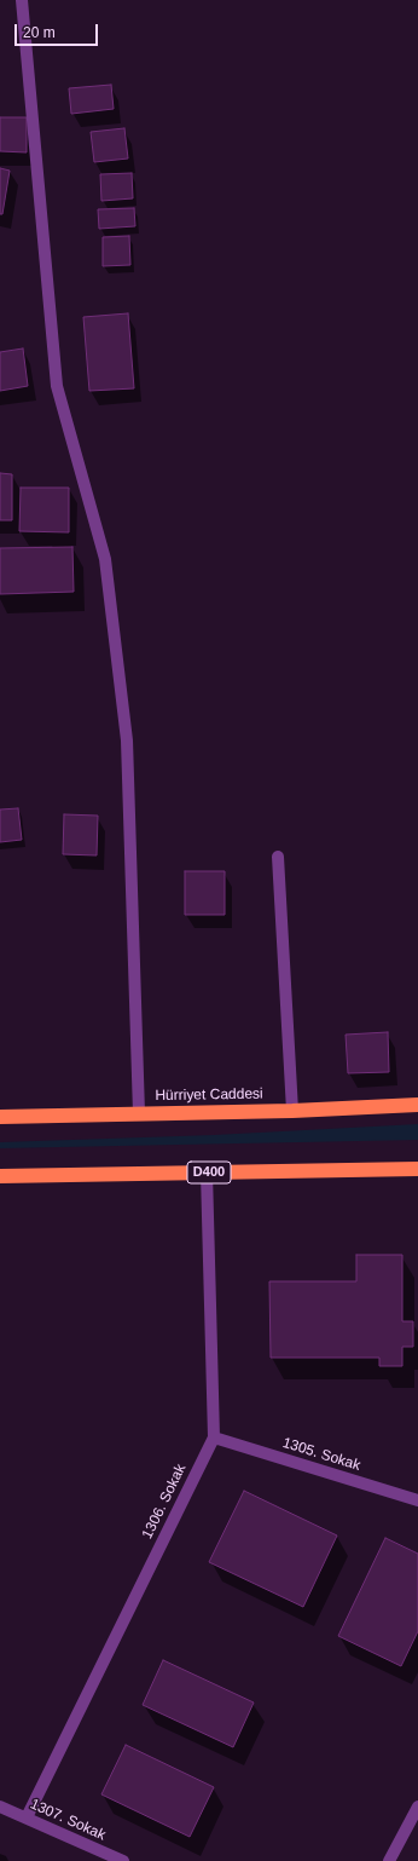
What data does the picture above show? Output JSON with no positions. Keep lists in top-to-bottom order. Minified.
{"streets":{"highway":["Hürriyet Caddesi","D400"],"street":["1305. Sokak","1306. Sokak","1307. Sokak"]},"crossings":[["D400","1306. Sokak"],["1305. Sokak","1306. Sokak"],["1306. Sokak","1307. Sokak"]],"scale_bar":"20 m"}
